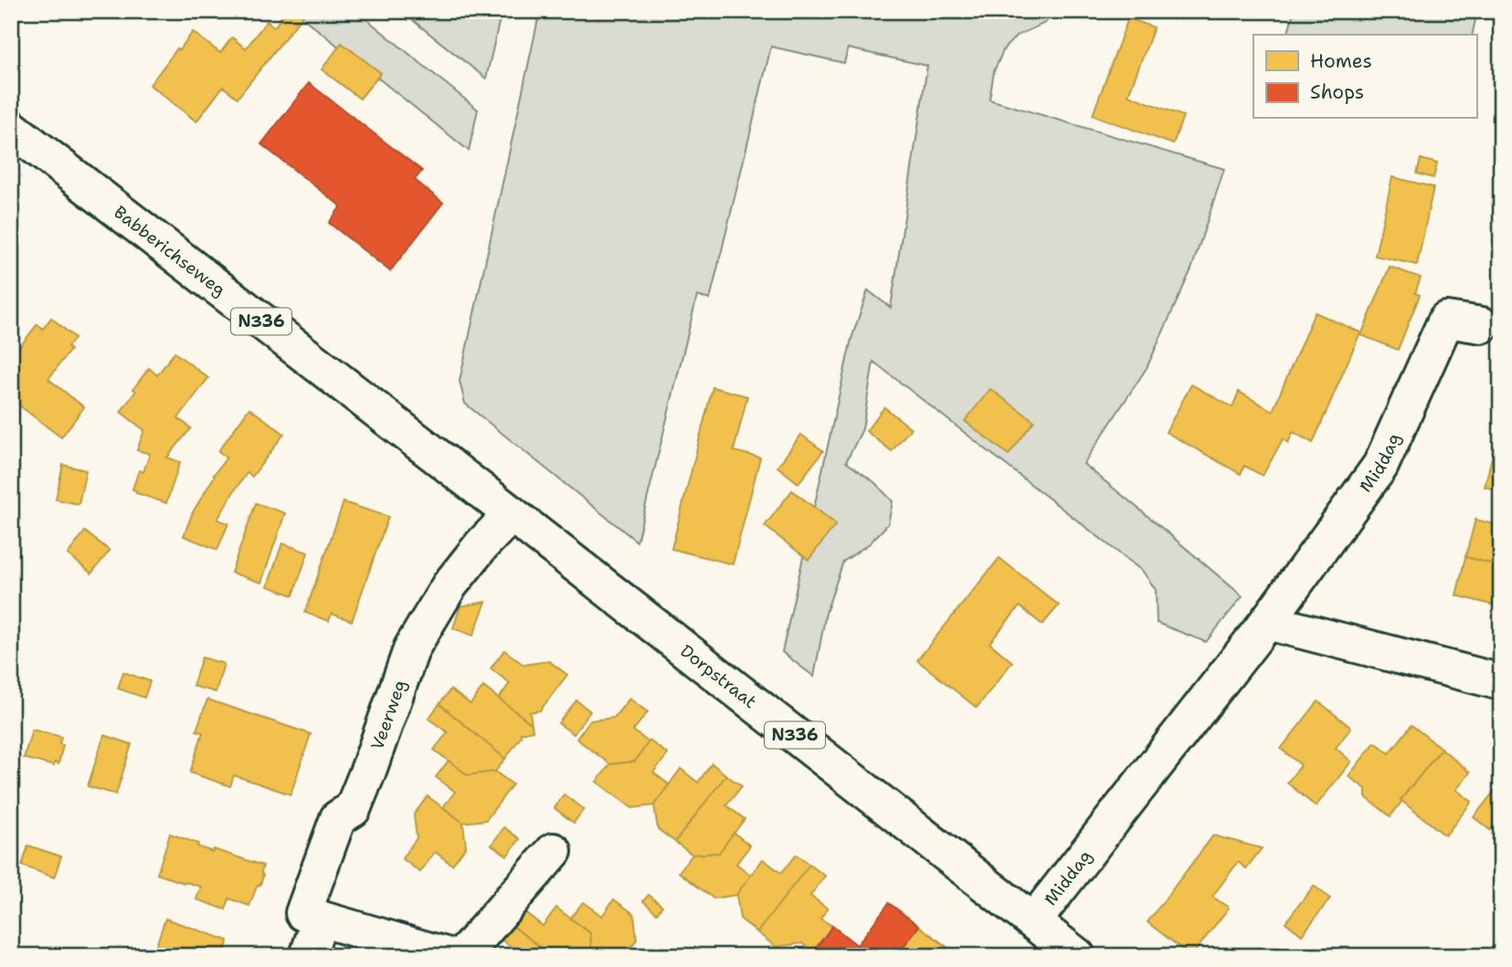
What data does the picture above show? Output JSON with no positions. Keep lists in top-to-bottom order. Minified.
{"streets":{"street":["Babberichseweg","N336","Middag","Dorpstraat","Veerweg"]},"crossings":[["Babberichseweg","Dorpstraat"],["Babberichseweg","Veerweg"],["Middag","Dorpstraat"],["Dorpstraat","Veerweg"]],"legend":["Homes","Shops"]}
